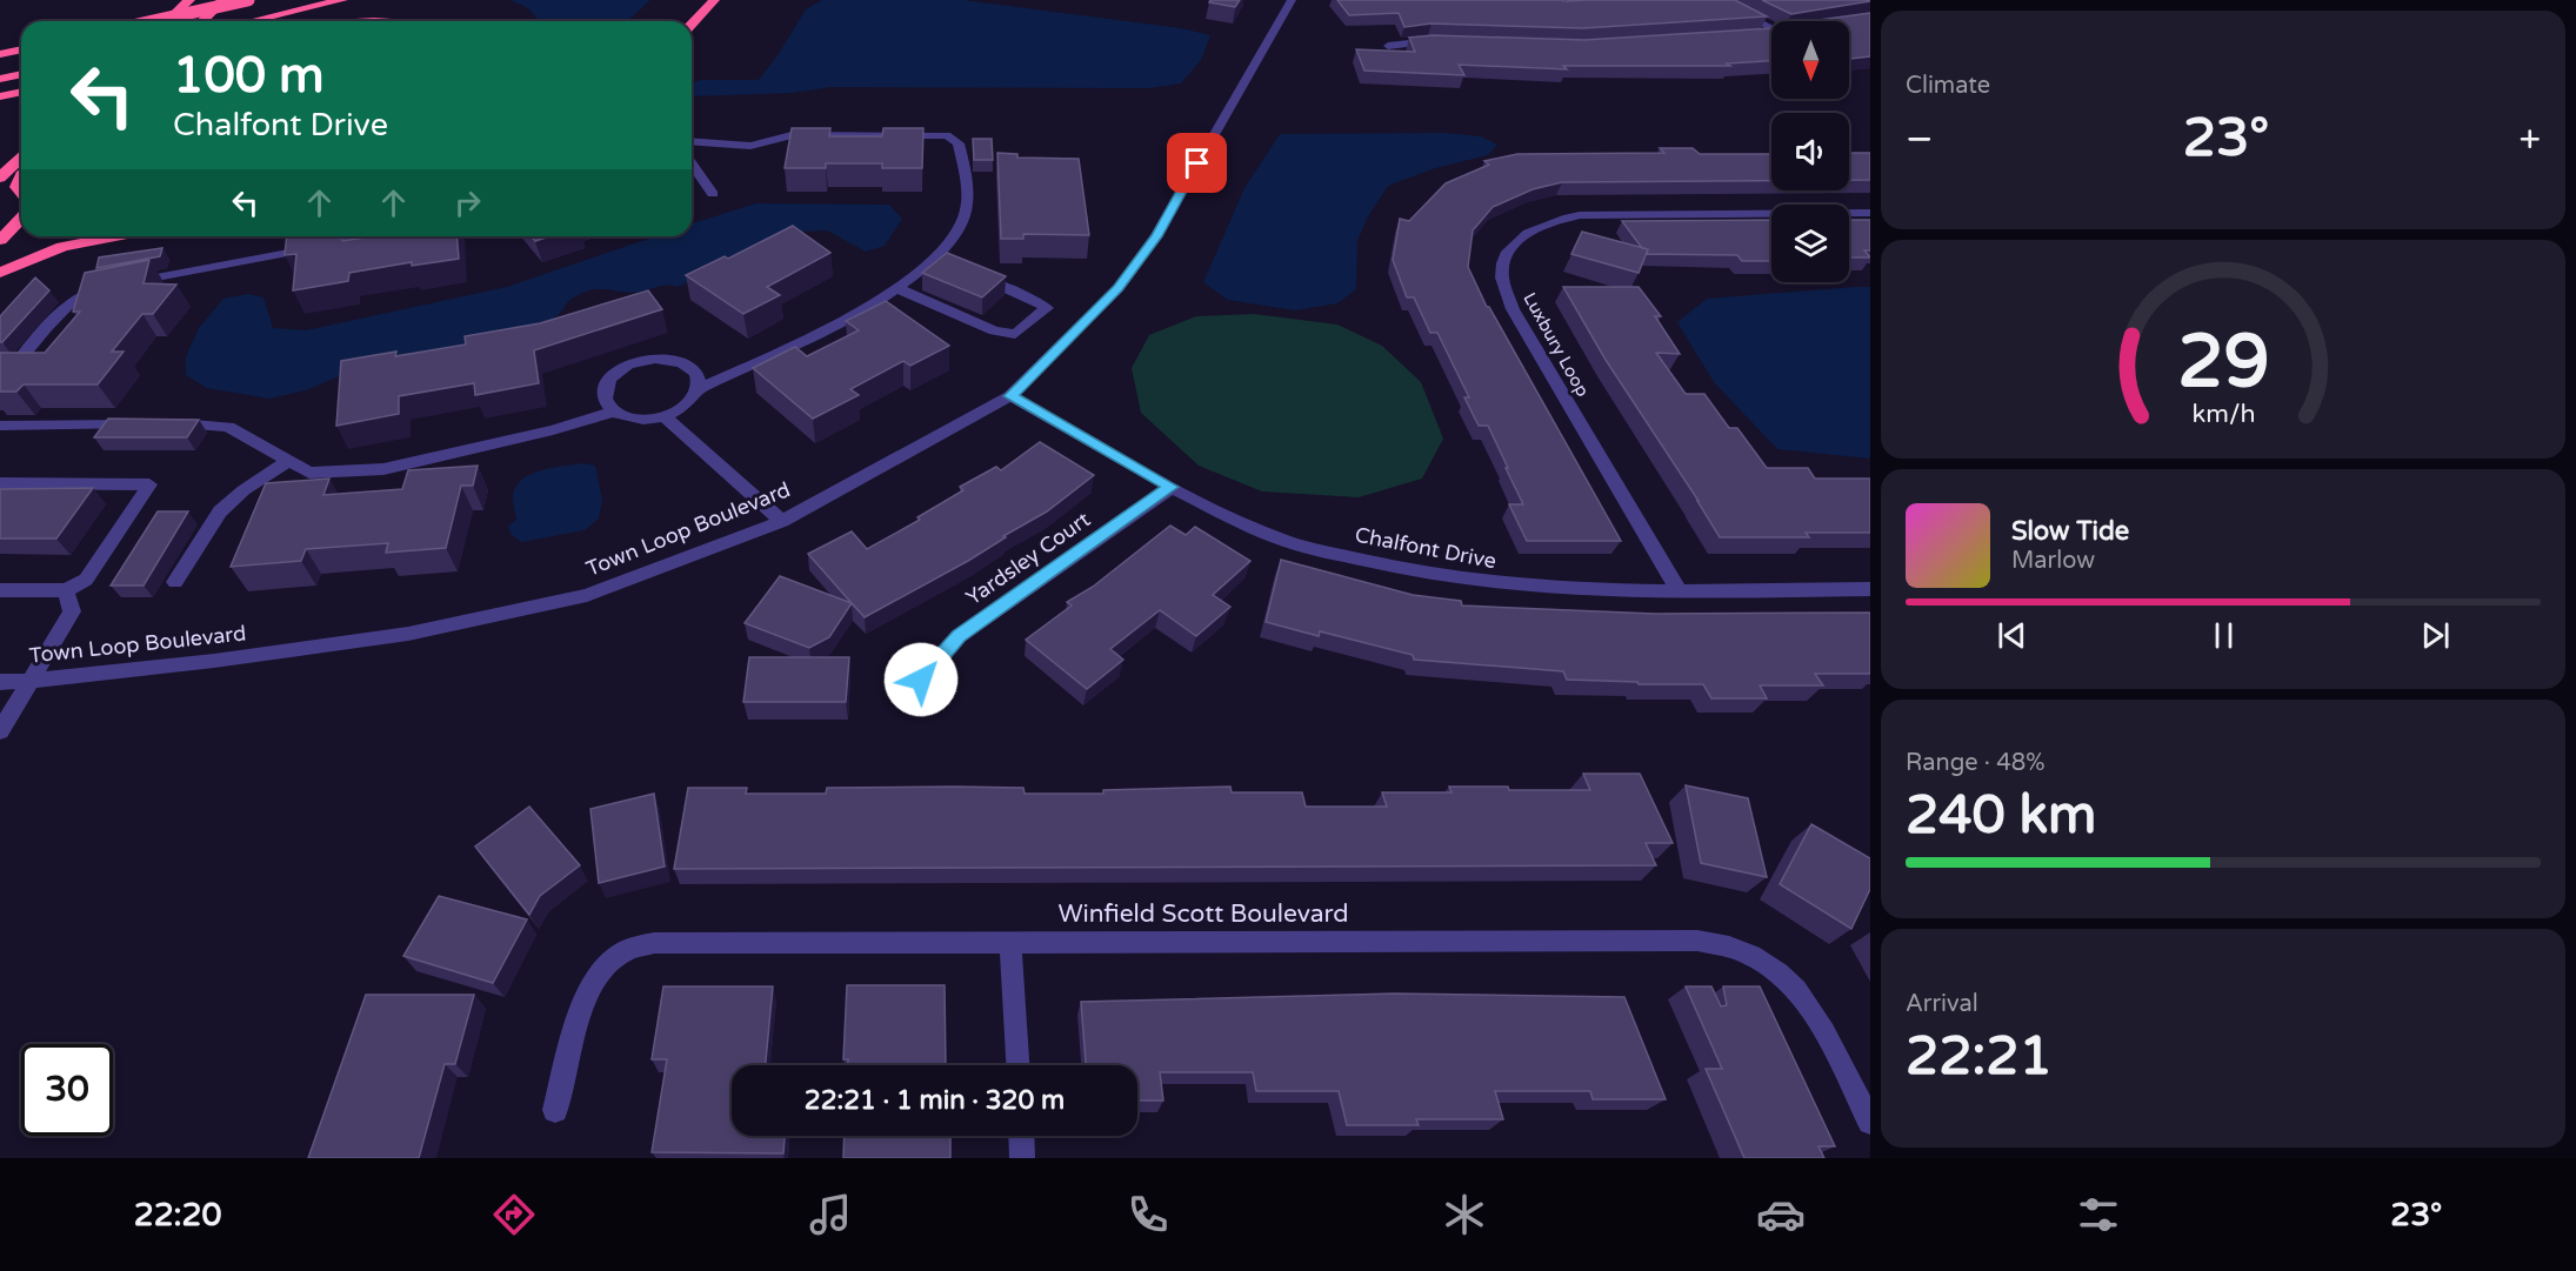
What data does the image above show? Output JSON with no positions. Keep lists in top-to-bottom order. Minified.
{"streets":{"street":["Luxbury Loop","Town Loop Boulevard","Chalfont Drive","Yardsley Court","Winfield Scott Boulevard"]},"crossings":[["Luxbury Loop","Chalfont Drive"],["Town Loop Boulevard","Chalfont Drive"],["Chalfont Drive","Yardsley Court"]],"north":"bottom","page":{"tile":["Climate",["Range · 48%","240 km"],["Arrival","22:21"]],"turn":["100 m","Chalfont Drive"],"heat":["−","23°","+"],"song":["Slow Tide","Marlow"],"limit":"30","trip":"22:21 · 1 min · 320 m","tabs":["22:20","23°"],"gauge":["29","km/h"]}}
